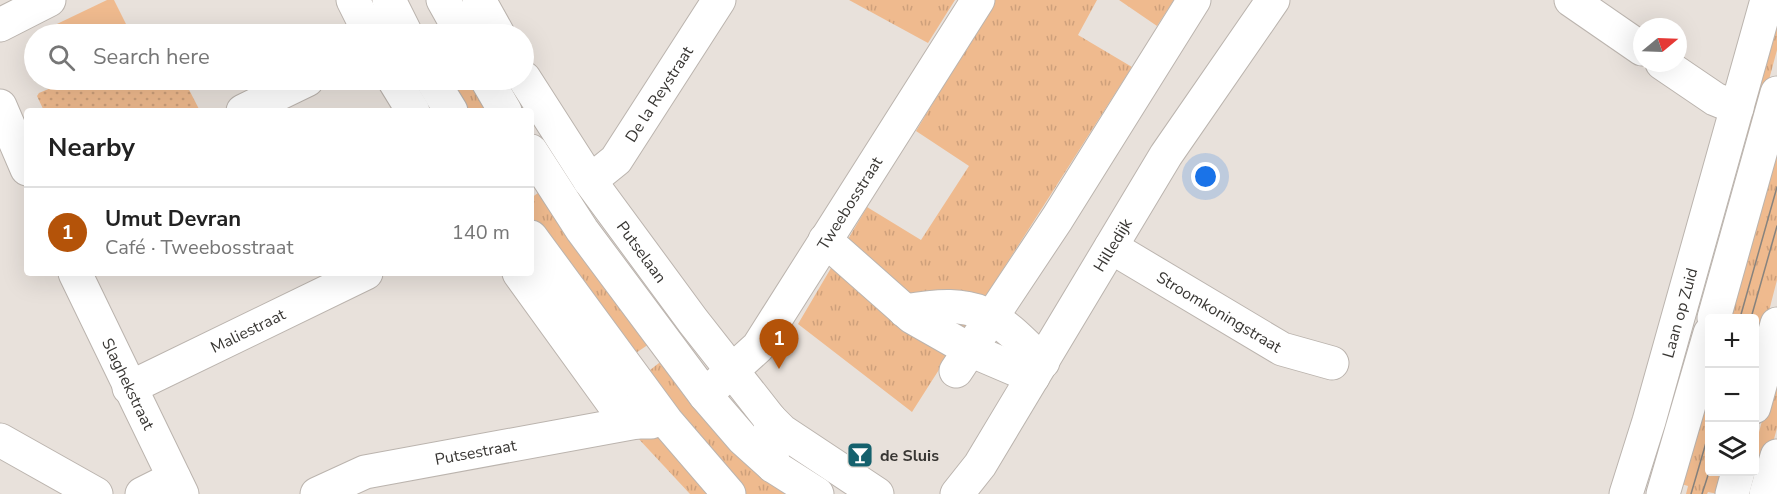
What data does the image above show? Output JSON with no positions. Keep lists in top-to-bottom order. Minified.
{"streets":{"street":["De la Reystraat","Tweebosstraat","Hilledijk","Putselaan","Stroomkoningstraat","Laan op Zuid","Maliestraat","Slaghekstraat","Putsestraat"]},"crossings":[["De la Reystraat","Putselaan"],["Tweebosstraat","Putselaan"],["Hilledijk","Stroomkoningstraat"],["Maliestraat","Slaghekstraat"]],"places":{"bar":["de Sluis"]},"north":"right","page":{"search":"Search here","heading":"Nearby","list":[{"mark":"1","name":"Umut Devran","note":"Café · Tweebosstraat","value":"140 m"}],"map_buttons":["+","−"],"pins":"1"}}
